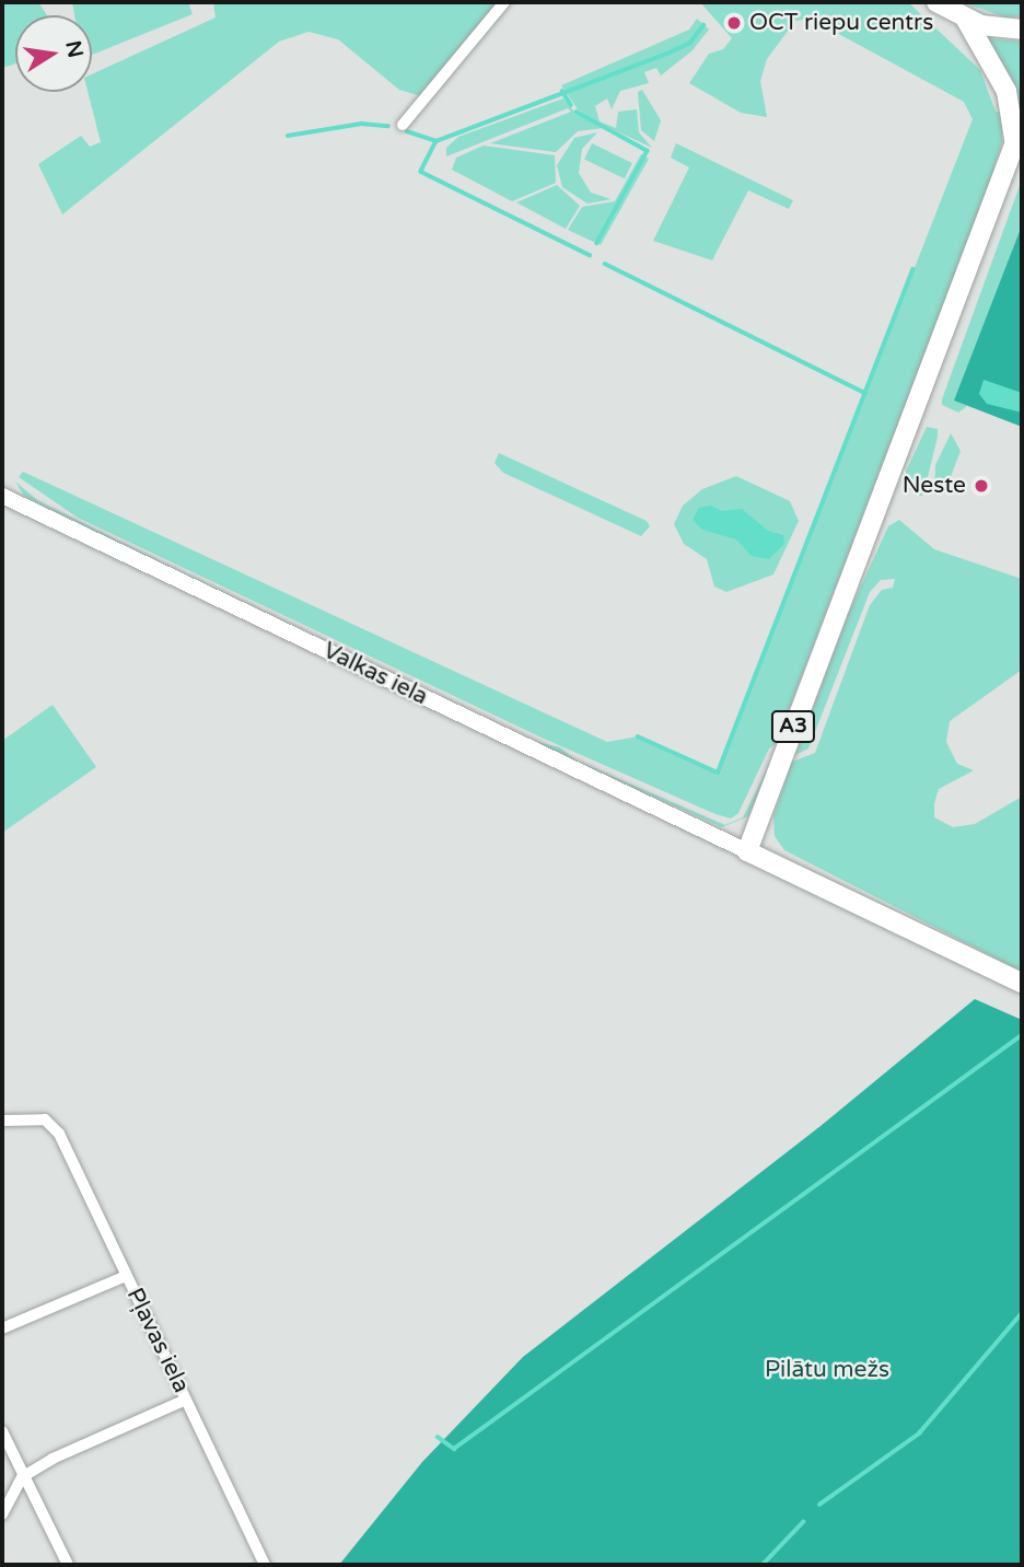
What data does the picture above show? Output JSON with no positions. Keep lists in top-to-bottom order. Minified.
{"streets":{"highway":["A3"],"main road":["Valkas iela"],"street":["Pļavas iela"]},"crossings":[["Valkas iela","A3"]],"parks":["Pilātu mežs"],"places":["OCT riepu centrs","Neste"],"north":"right"}
